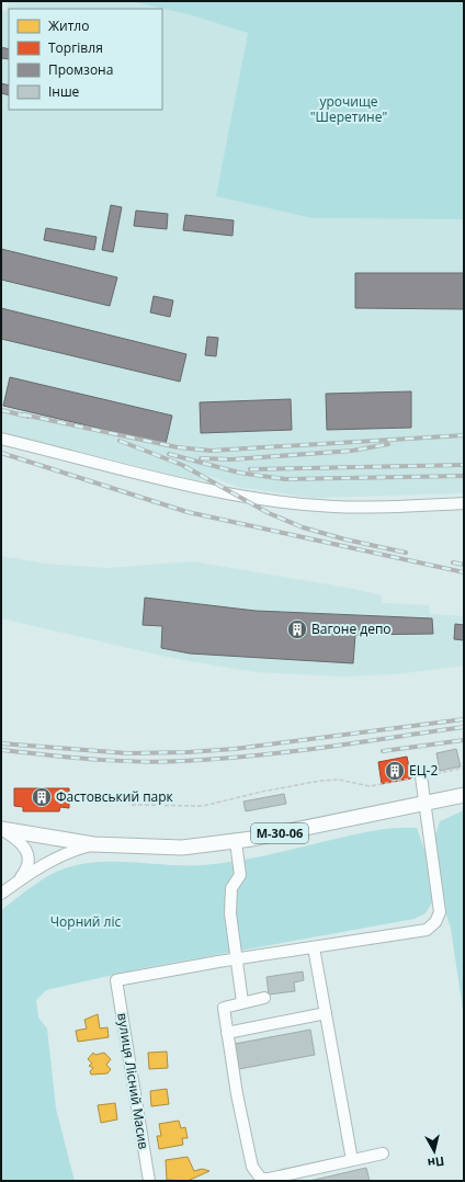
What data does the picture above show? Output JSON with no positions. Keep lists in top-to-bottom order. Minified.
{"streets":{"main road":["М-30-06"],"street":["вулиця Лісний Масив"]},"parks":["урочище \"Шеретине\"","Чорний ліс"],"places":{"building":["Вагоне депо","ЕЦ-2","Фастовський парк"]},"legend":["Житло","Торгівля","Промзона","Інше"],"north":"bottom"}
